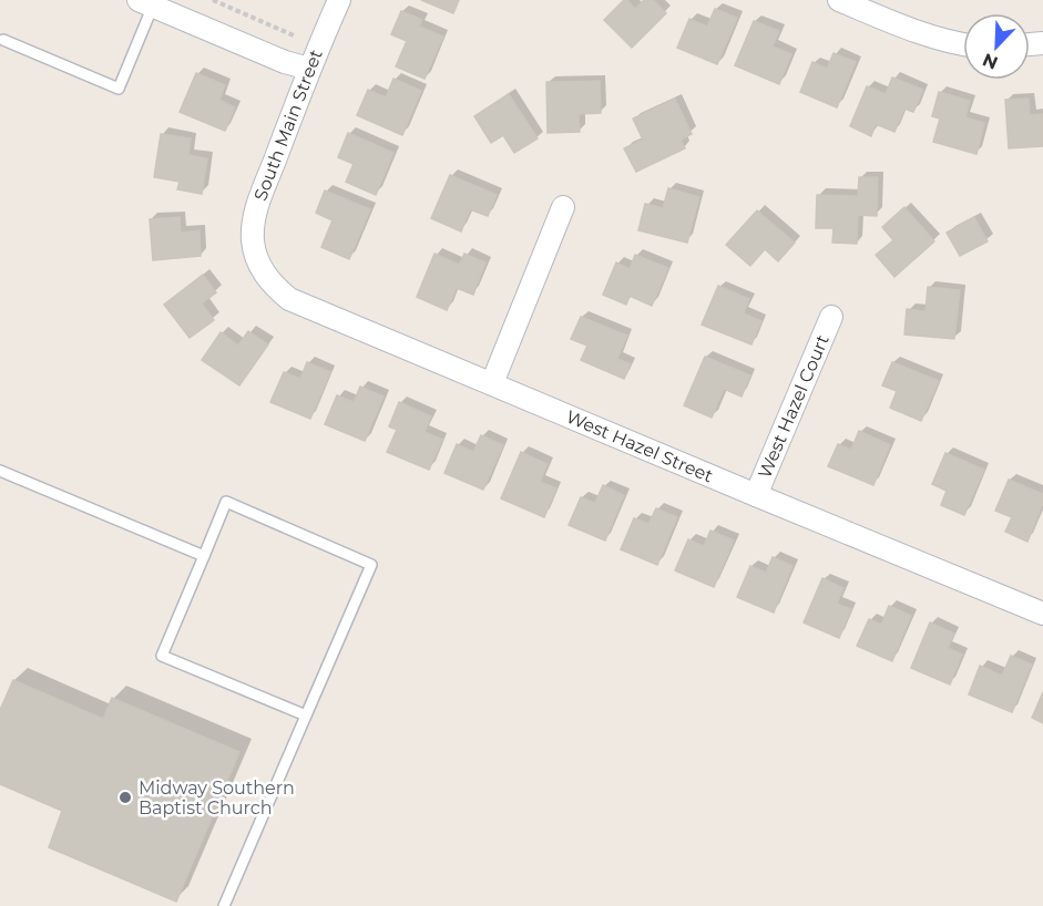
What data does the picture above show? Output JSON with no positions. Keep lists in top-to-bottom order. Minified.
{"streets":{"street":["South Main Street","West Hazel Court","West Hazel Street"]},"crossings":[["South Main Street","West Hazel Street"],["West Hazel Court","West Hazel Street"]],"places":["Midway Southern Baptist Church"],"north":"bottom left"}
